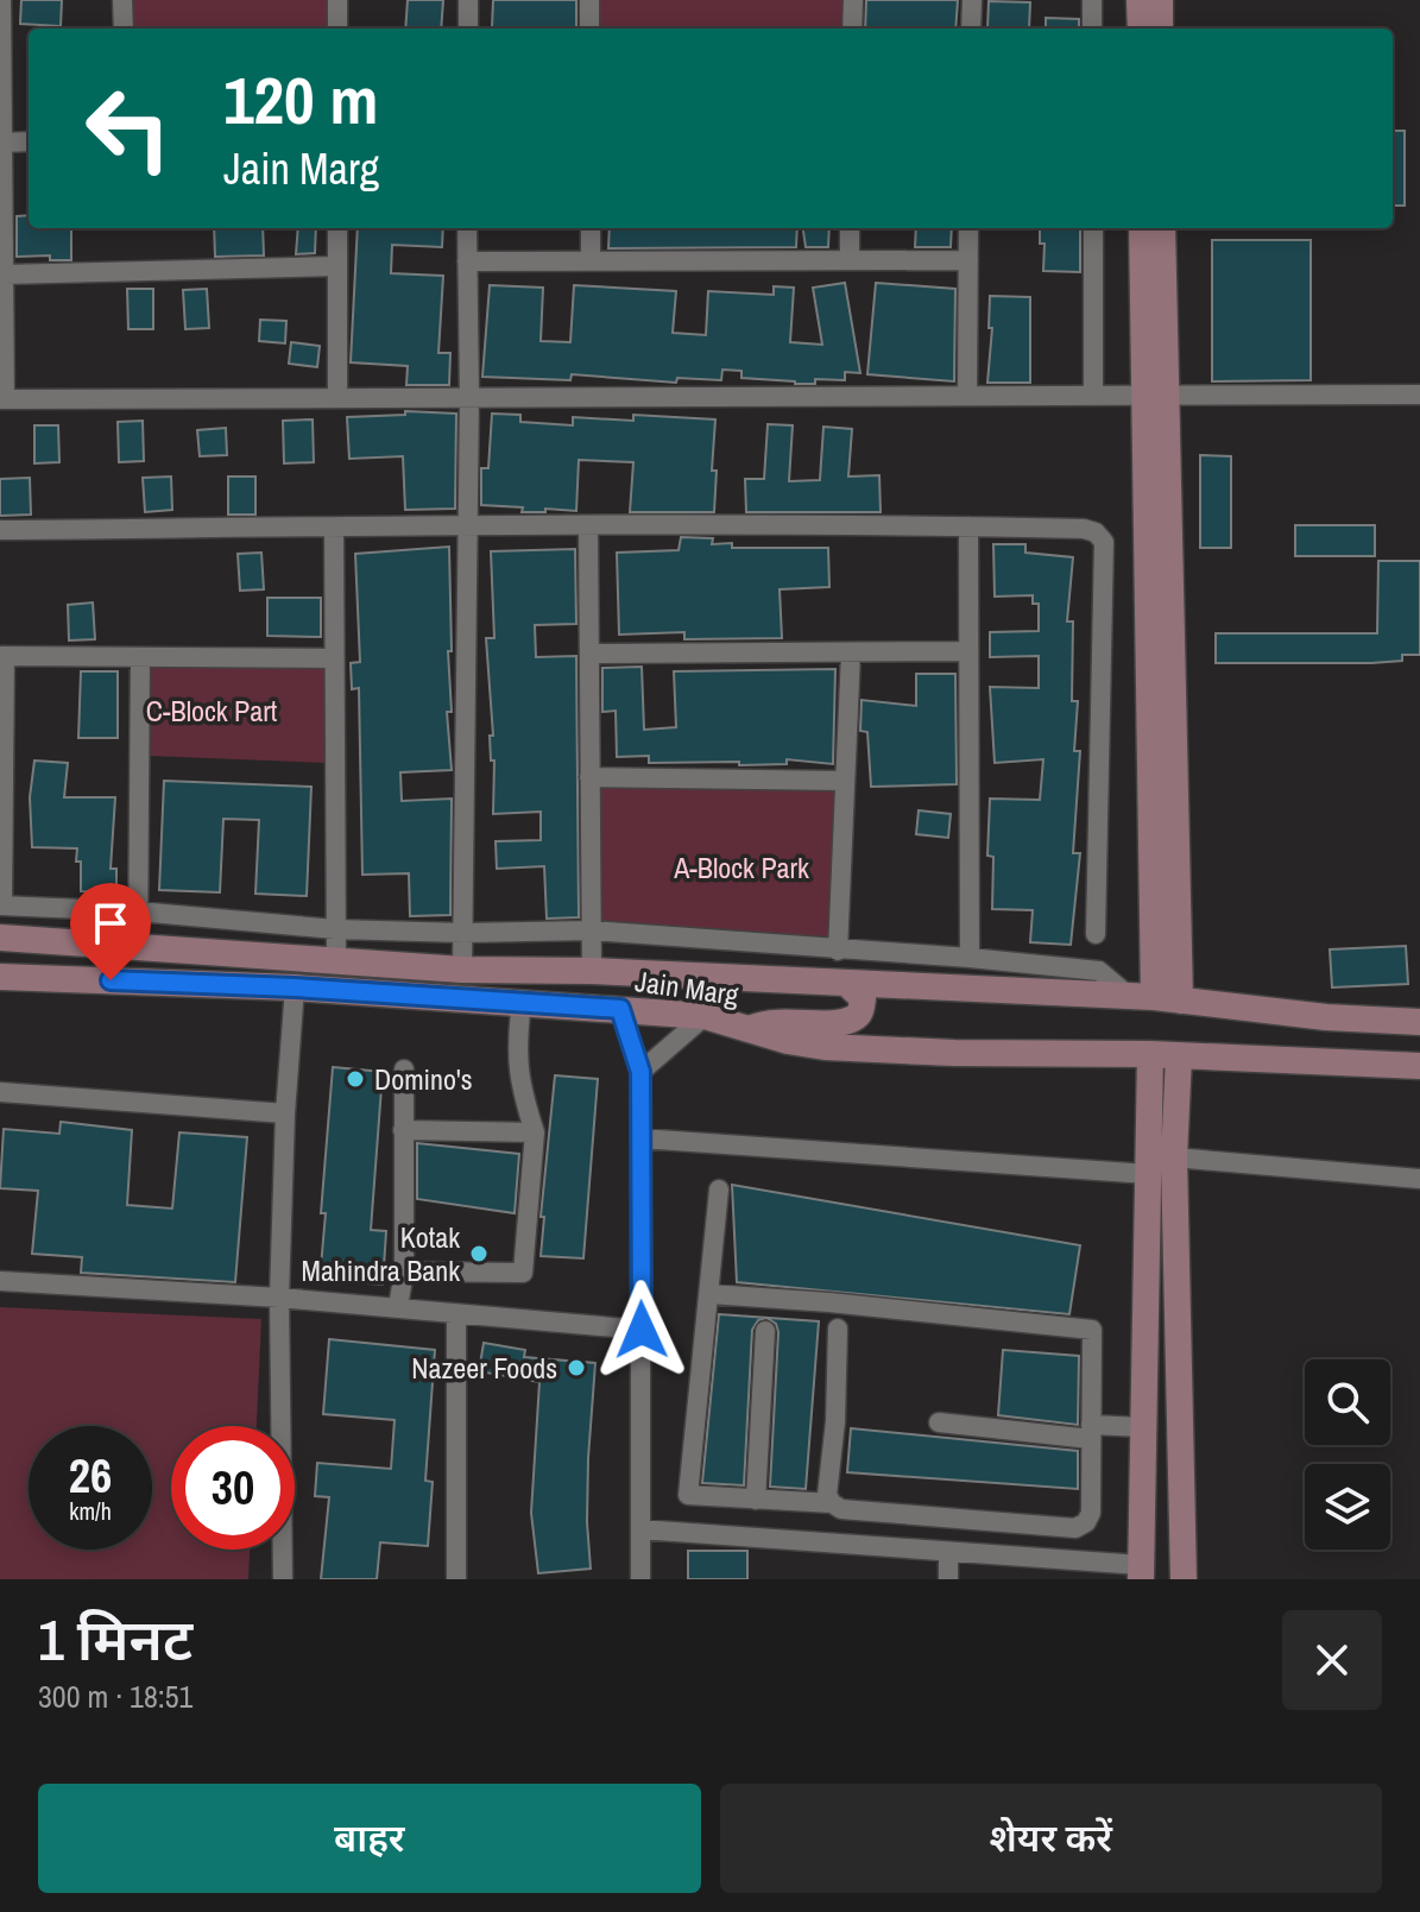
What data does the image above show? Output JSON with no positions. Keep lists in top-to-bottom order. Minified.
{"streets":{"street":["Jain Marg"]},"parks":["C-Block Part","A-Block Park"],"places":["Domino's","Kotak Mahindra Bank","Nazeer Foods"],"page":{"turn":["120 m","Jain Marg"],"speed":"26 km/h","limit":"30","heading":["1 मिनट","300 m · 18:51"],"buttons":["बाहर","शेयर करें"]}}
